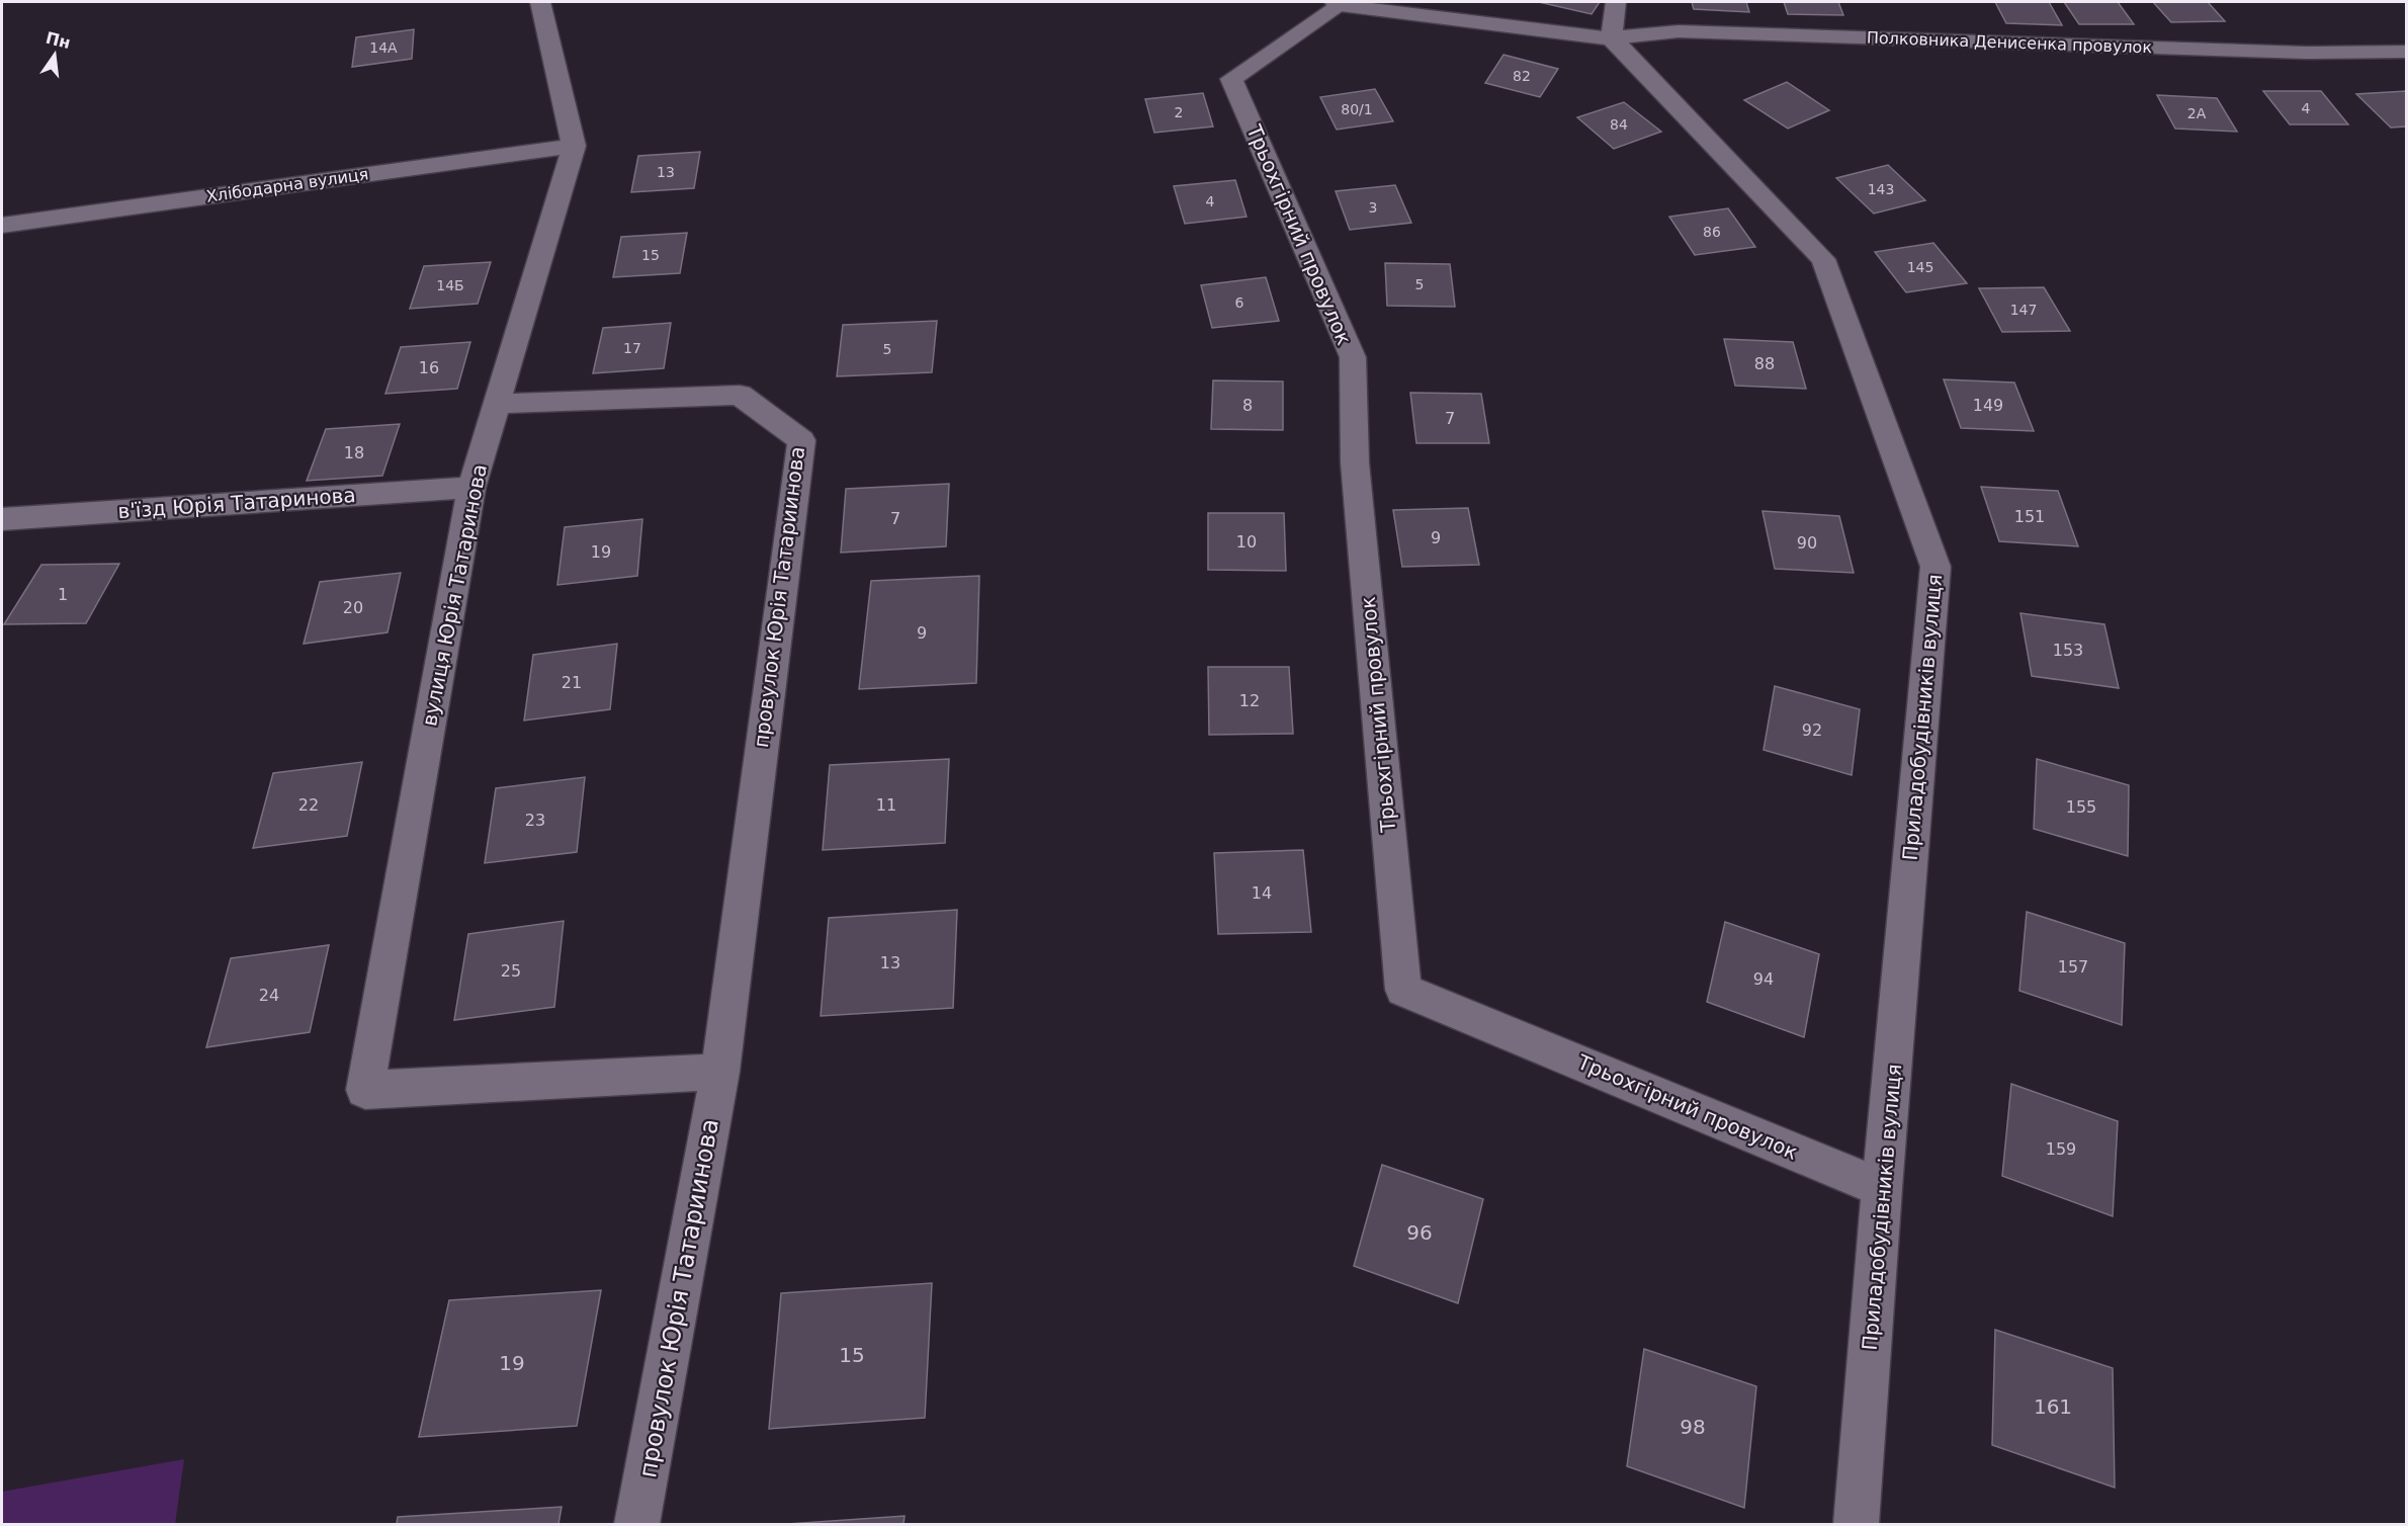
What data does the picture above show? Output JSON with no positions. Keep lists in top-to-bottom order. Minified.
{"streets":{"street":["Полковника Денисенка провулок","Хлібодарна вулиця","Трьохгірний провулок","в'їзд Юрія Татаринова","вулиця Юрія Татаринова","провулок Юрія Татариинова","Приладобудівників вулиця"]},"crossings":[["Полковника Денисенка провулок","Приладобудівників вулиця"],["Хлібодарна вулиця","вулиця Юрія Татаринова"],["Трьохгірний провулок","Приладобудівників вулиця"],["в'їзд Юрія Татаринова","вулиця Юрія Татаринова"],["вулиця Юрія Татаринова","провулок Юрія Татариинова"]],"house_numbers":["14А","82","4","80/1","2","2А","84","13","143","4","3","86","15","145","5","14Б","6","147","17","5","88","16","8","149","7","18","151","7","9","10","90","19","1","20","9","153","21","12","92","22","11","155","23","14","13","157","25","94","24","159","96","15","19","161","98"],"north":"top"}
